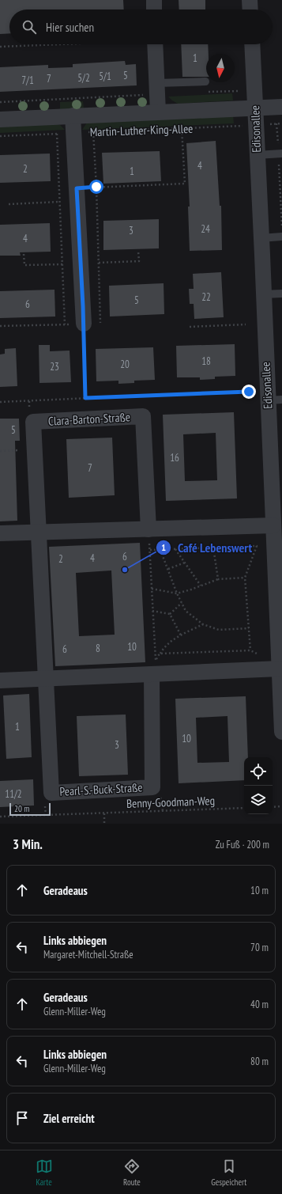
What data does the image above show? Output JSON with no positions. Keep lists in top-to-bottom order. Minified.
{"streets":{"street":["Edisonallee","Martin-Luther-King-Allee","Clara-Barton-Straße","Pearl-S.-Buck-Straße"],"path":["Benny-Goodman-Weg"]},"crossings":[["Edisonallee","Martin-Luther-King-Allee"],["Clara-Barton-Straße","Pearl-S.-Buck-Straße"]],"places":["Café Lebenswert"],"house_numbers":["1","5","5/1","5/2","7","7/1","4","2","1","24","3","4","22","5","6","18","20","23","5","16","7","6","4","2","10","8","6","1","10","3","11/2"],"scale_bar":"20 m","north":"bottom","page":{"search":"Hier suchen","scale":"20 m","heading":["3 Min.","Zu Fuß · 200 m"],"list":[["Geradeaus","10 m"],["Links abbiegen","Margaret-Mitchell-Straße","70 m"],["Geradeaus","Glenn-Miller-Weg","40 m"],["Links abbiegen","Glenn-Miller-Weg","80 m"],"Ziel erreicht"],"nav":["Karte","Route","Gespeichert"]}}
